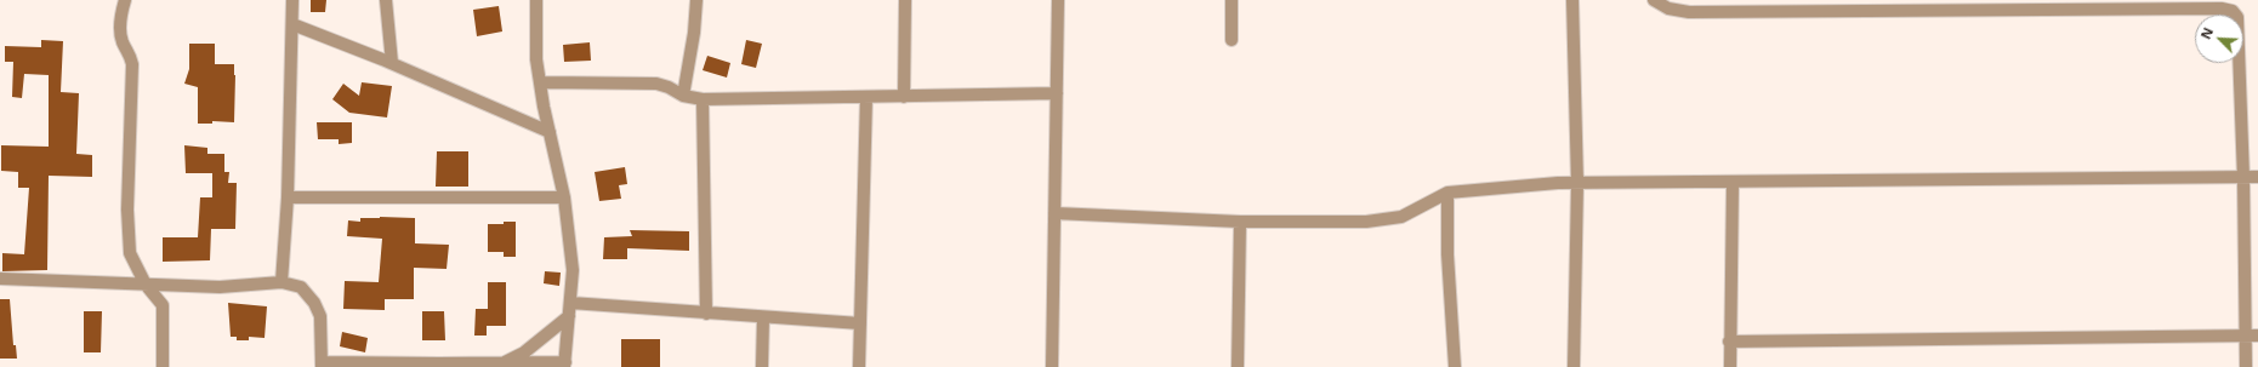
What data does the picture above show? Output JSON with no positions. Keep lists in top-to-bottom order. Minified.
{"north":"top left"}
